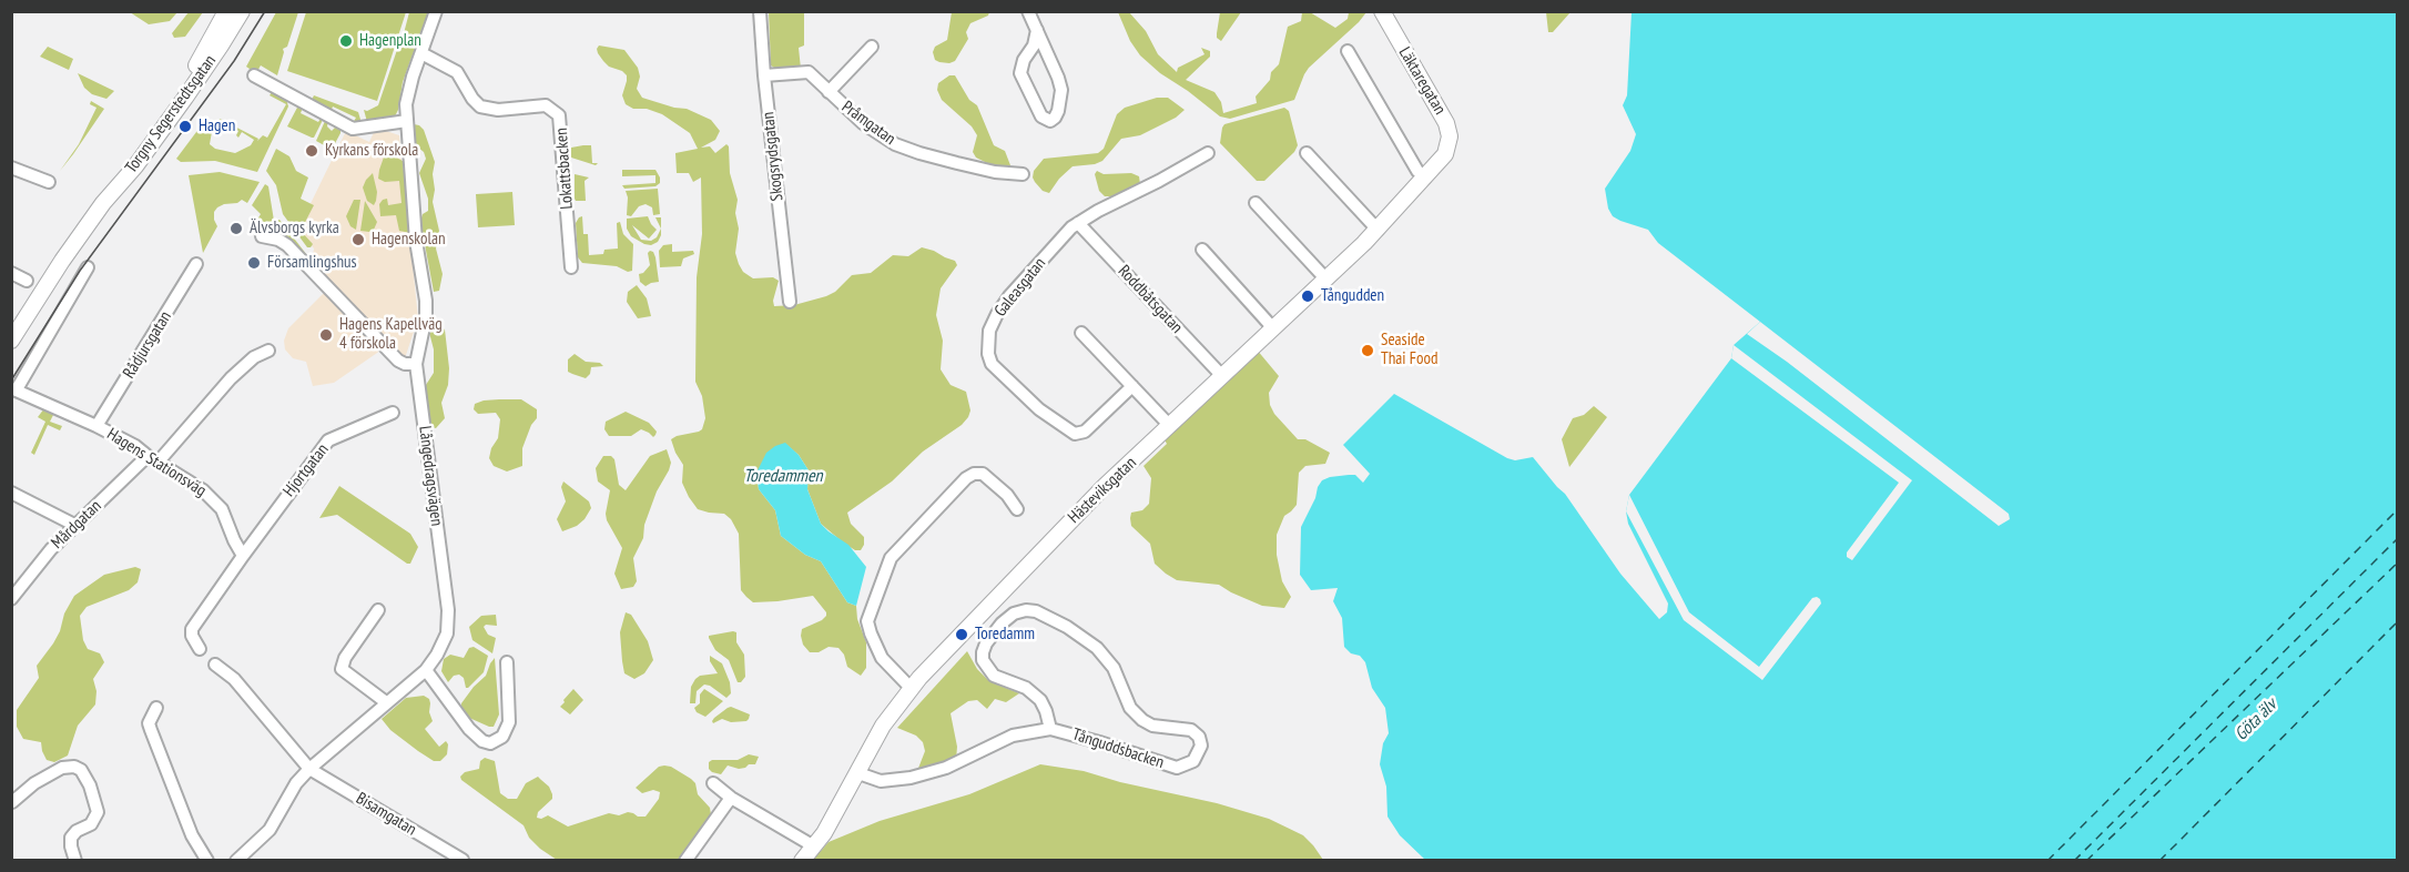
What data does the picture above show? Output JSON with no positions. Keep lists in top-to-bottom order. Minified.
{"streets":{"street":["Läktaregatan","Torgny Segerstedtsgatan","Pråmgatan","Skogsrydsgatan","Lokattsbacken","Galeasgatan","Roddbåtsgatan","Rådjursgatan","Hagens Stationsväg","Hjortgatan","Långedragsvägen","Hästeviksgatan","Mårdgatan","Tånguddsbacken","Bisamgatan"]},"crossings":[["Läktaregatan","Hästeviksgatan"],["Pråmgatan","Skogsrydsgatan"],["Lokattsbacken","Långedragsvägen"],["Galeasgatan","Roddbåtsgatan"],["Roddbåtsgatan","Hästeviksgatan"],["Rådjursgatan","Hagens Stationsväg"],["Hagens Stationsväg","Hjortgatan"],["Hagens Stationsväg","Mårdgatan"],["Långedragsvägen","Bisamgatan"],["Hästeviksgatan","Tånguddsbacken"]],"water":["Toredammen","Göta älv"],"places":["Hagenplan","Hagen","Kyrkans förskola","Älvsborgs kyrka","Hagenskolan","Församlingshus","Tångudden","Hagens Kapellväg 4 förskola","Seaside Thai Food","Toredamm"]}
